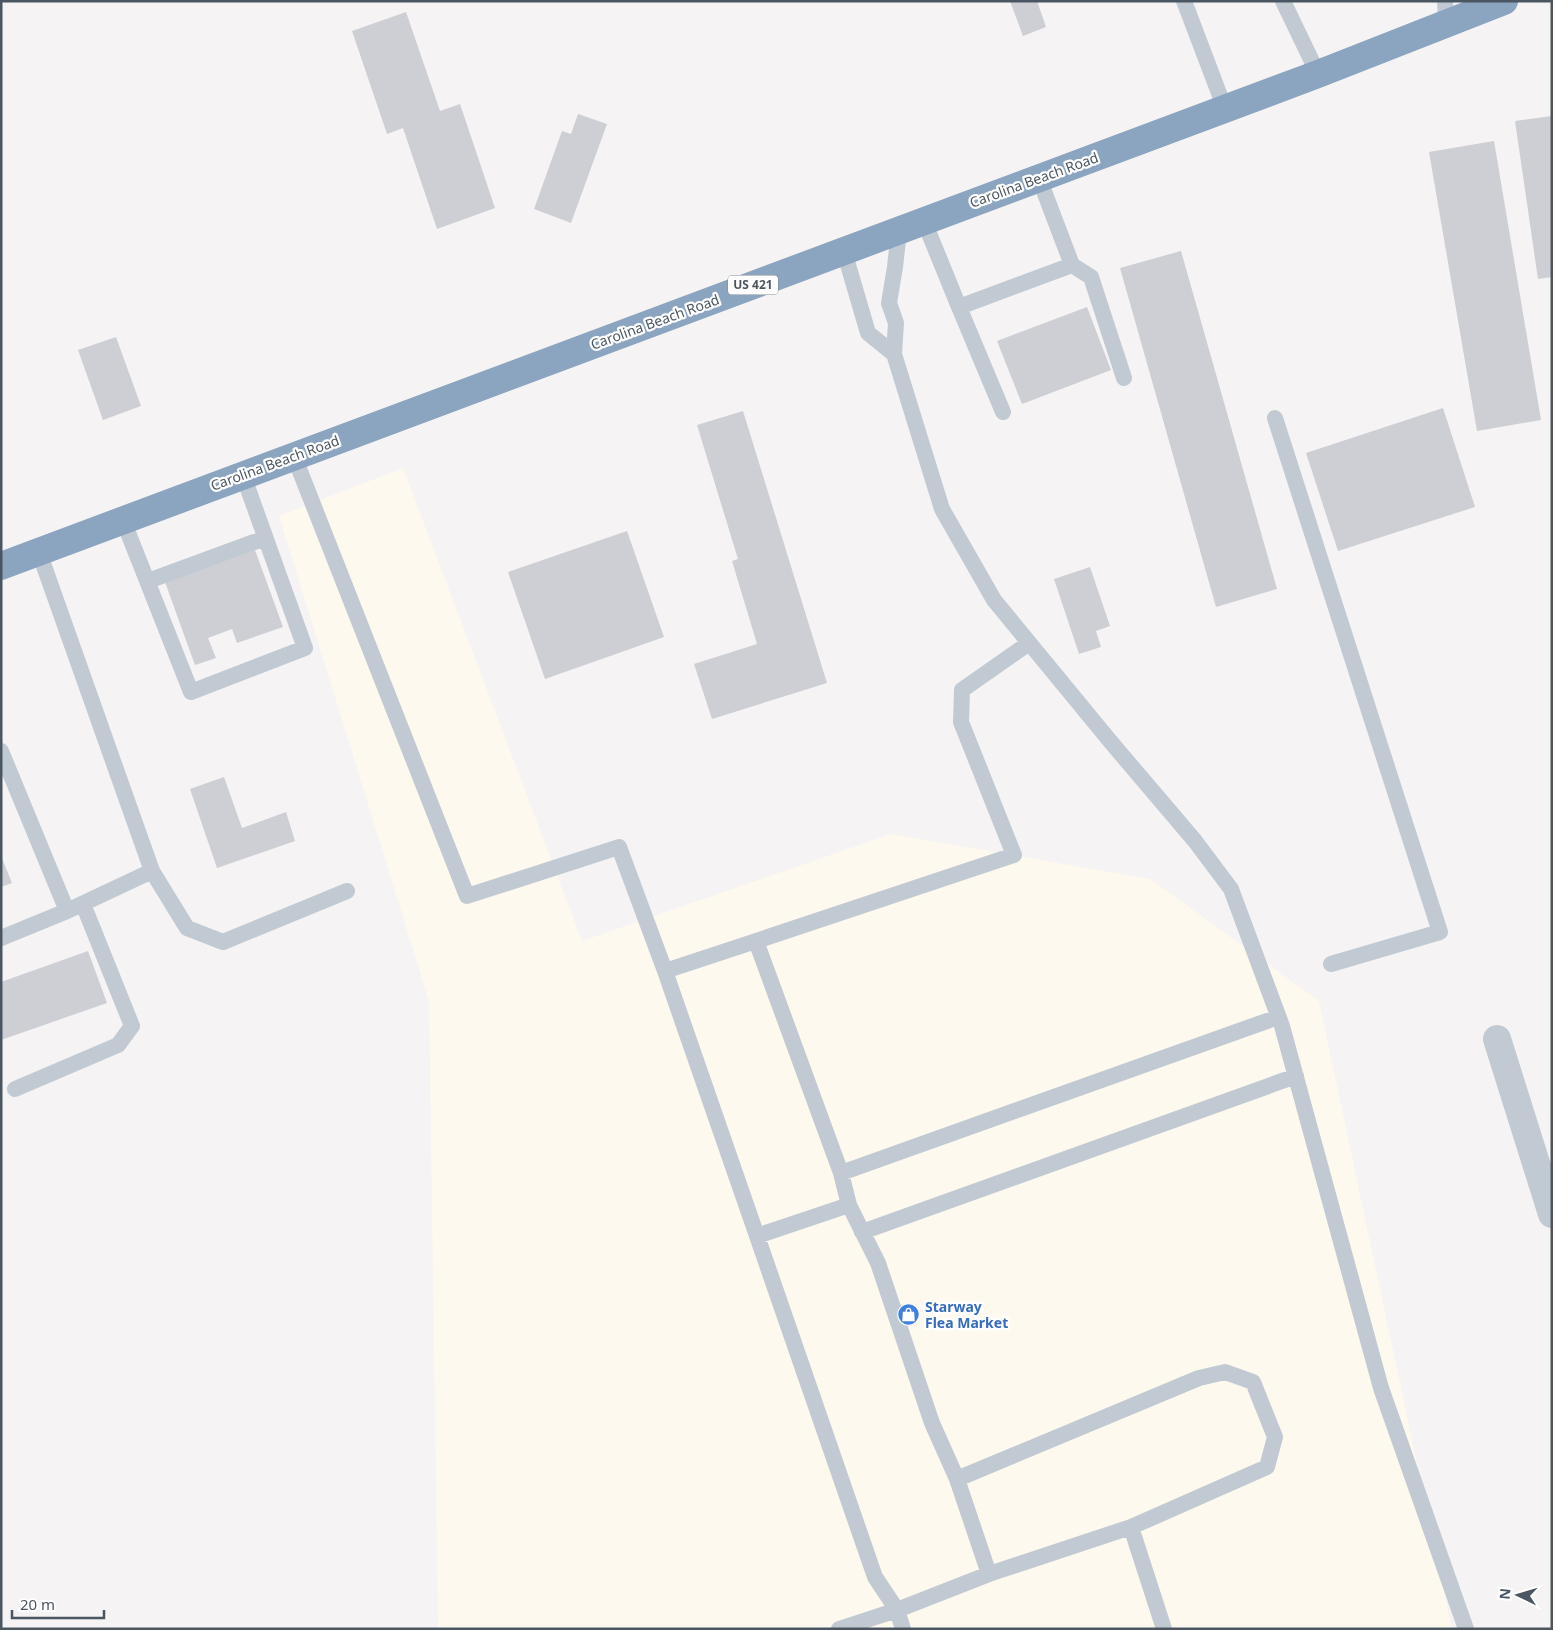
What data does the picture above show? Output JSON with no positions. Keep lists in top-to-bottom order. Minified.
{"streets":{"highway":["Carolina Beach Road","US 421"]},"places":{"shop":["Starway Flea Market"]},"scale_bar":"20 m","north":"left"}
